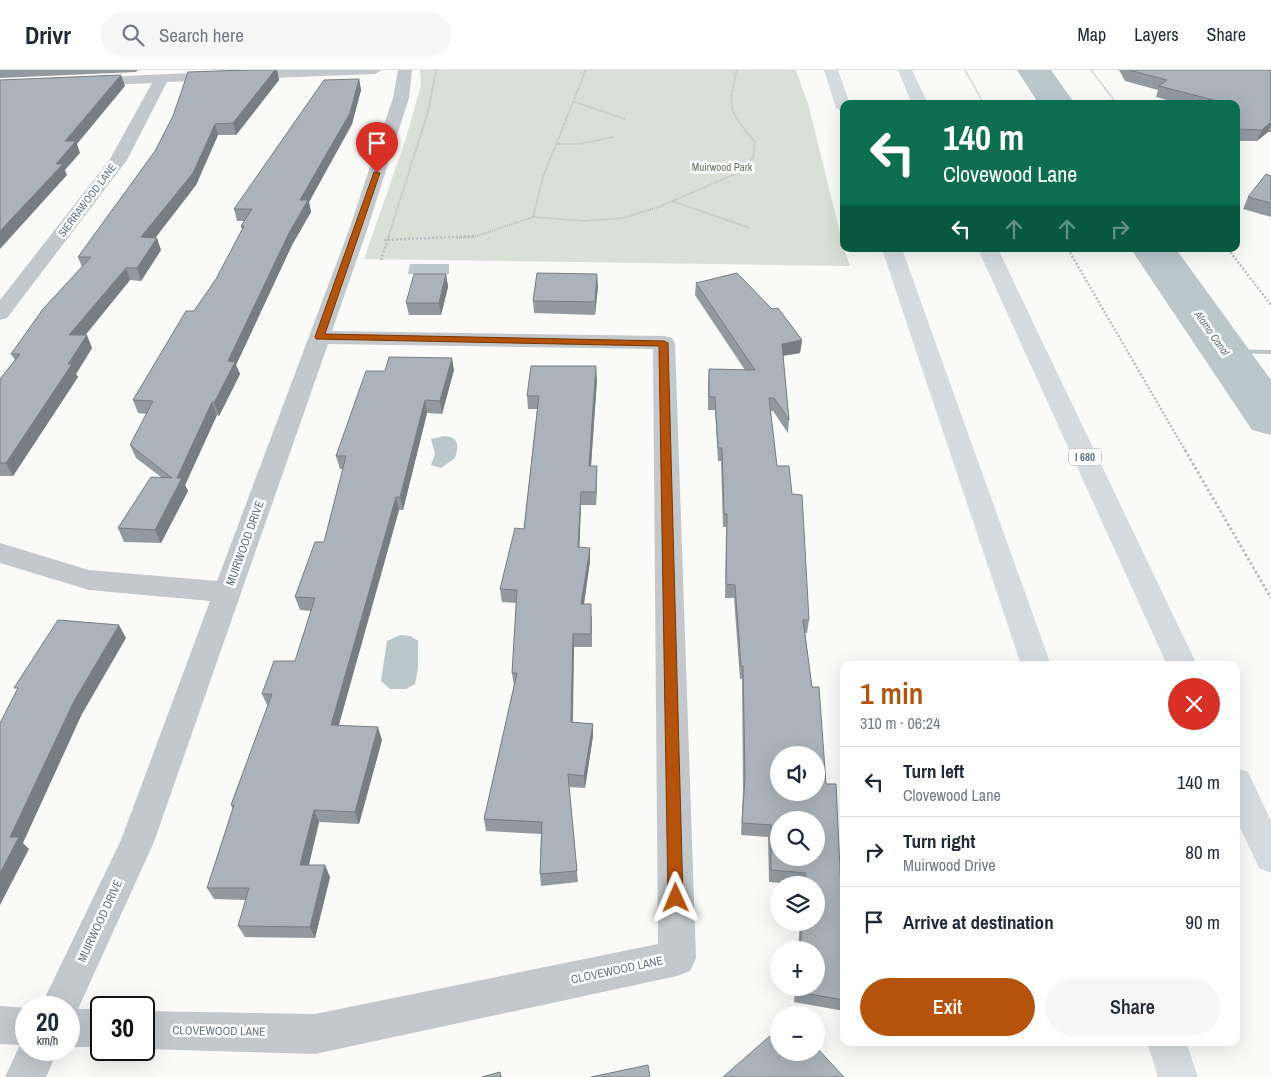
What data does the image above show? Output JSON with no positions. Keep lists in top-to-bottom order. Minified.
{"streets":{"highway":["I 680"],"street":["SIERRAWOOD LANE","MUIRWOOD DRIVE","CLOVEWOOD LANE"]},"crossings":[["MUIRWOOD DRIVE","CLOVEWOOD LANE"]],"water":["Alamo Canal"],"parks":["Muirwood Park"],"page":{"header":"Drivr","search":"Search here","nav":["Map","Layers","Share"],"turn":["140 m","Clovewood Lane"],"heading":["1 min","310 m · 06:24"],"map_buttons":["+","−"],"list":[{"name":"Turn left","note":"Clovewood Lane","value":"140 m"},{"name":"Turn right","note":"Muirwood Drive","value":"80 m"},{"name":"Arrive at destination","value":"90 m"}],"buttons":["Exit","Share"],"speed":"20 km/h","limit":"30"}}
